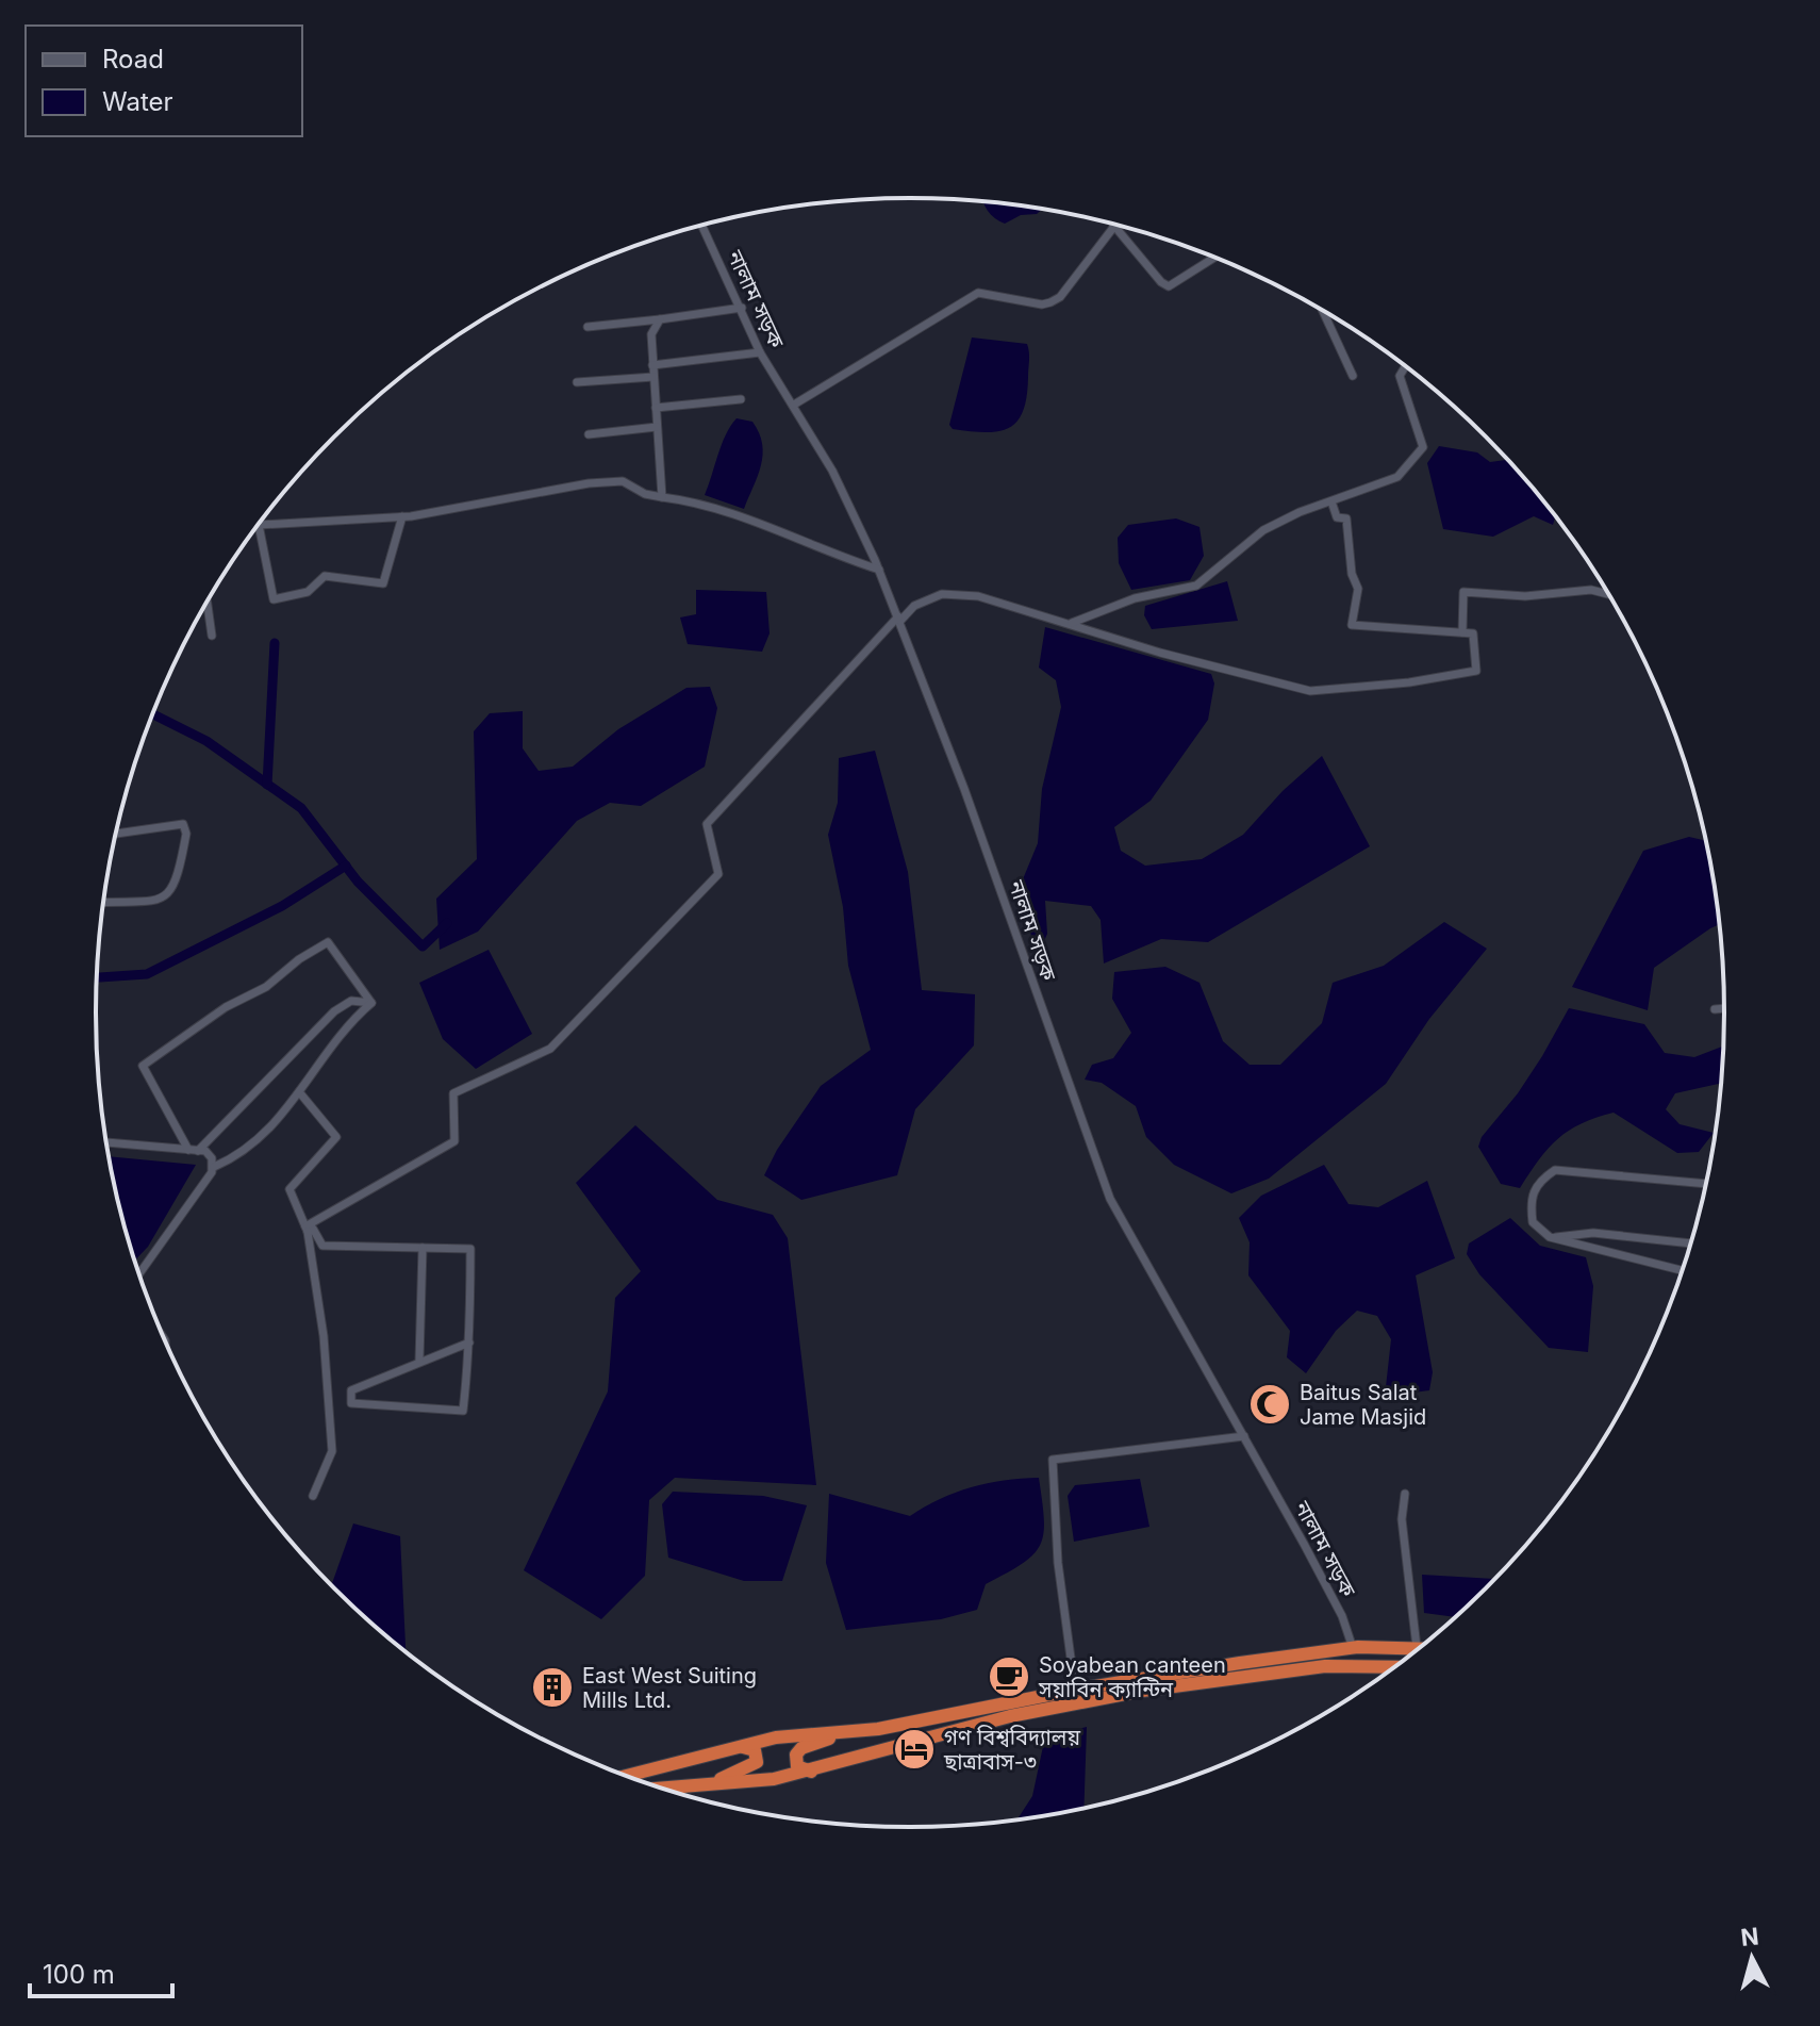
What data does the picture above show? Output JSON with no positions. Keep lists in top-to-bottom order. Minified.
{"streets":{"street":["নালাম সড়ক"]},"places":{"mosque":["Baitus Salat Jame Masjid"],"cafe":["Soyabean canteen সয়াবিন ক্যান্টিন"],"building":["East West Suiting Mills Ltd."],"hotel":["গণ বিশ্ববিদ্যালয় ছাত্রাবাস-৩"]},"legend":["Road","Water"],"scale_bar":"100 m","north":"top"}
